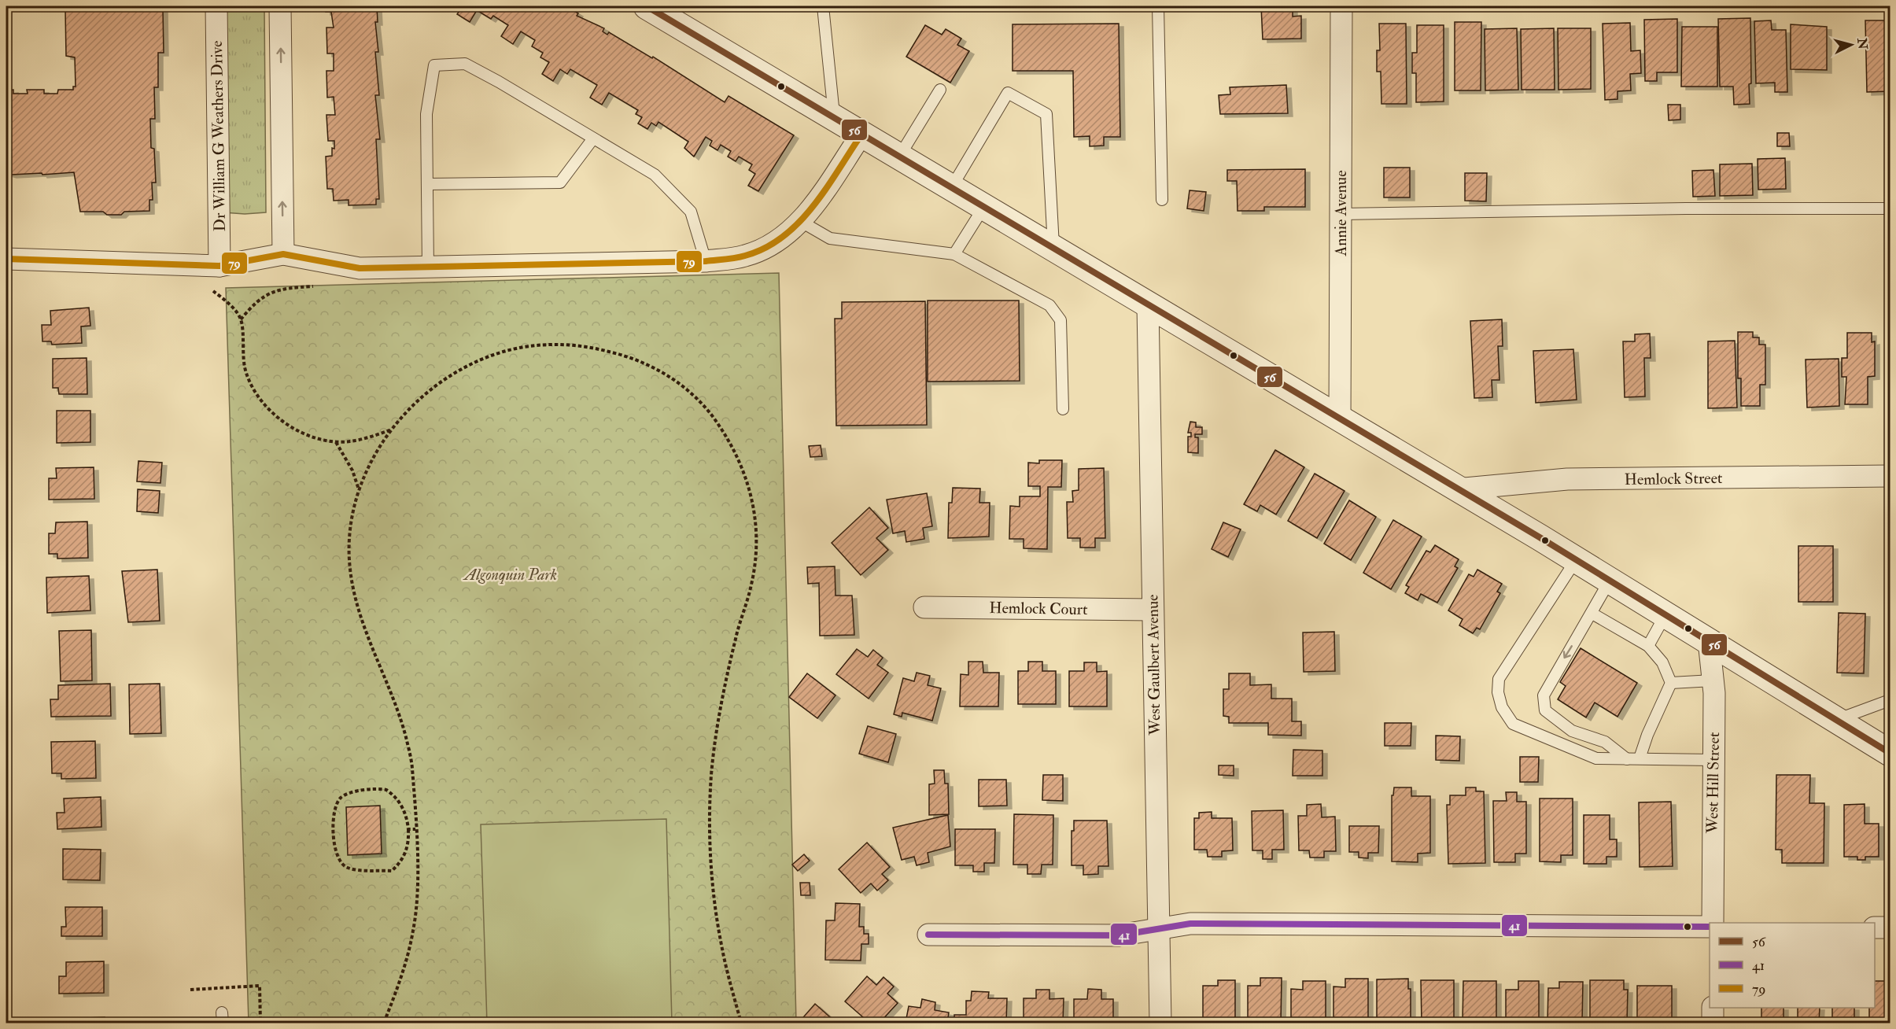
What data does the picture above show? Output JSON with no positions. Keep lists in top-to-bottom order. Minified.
{"streets":{"street":["Dr William G Weathers Drive","Annie Avenue","Hemlock Street","Hemlock Court","West Gaulbert Avenue","West Hill Street"]},"crossings":[["Hemlock Court","West Gaulbert Avenue"]],"parks":["Algonquin Park"],"lines":["transit line 56","transit line 79","transit line 41"],"legend":["56","41","79"],"north":"right"}
